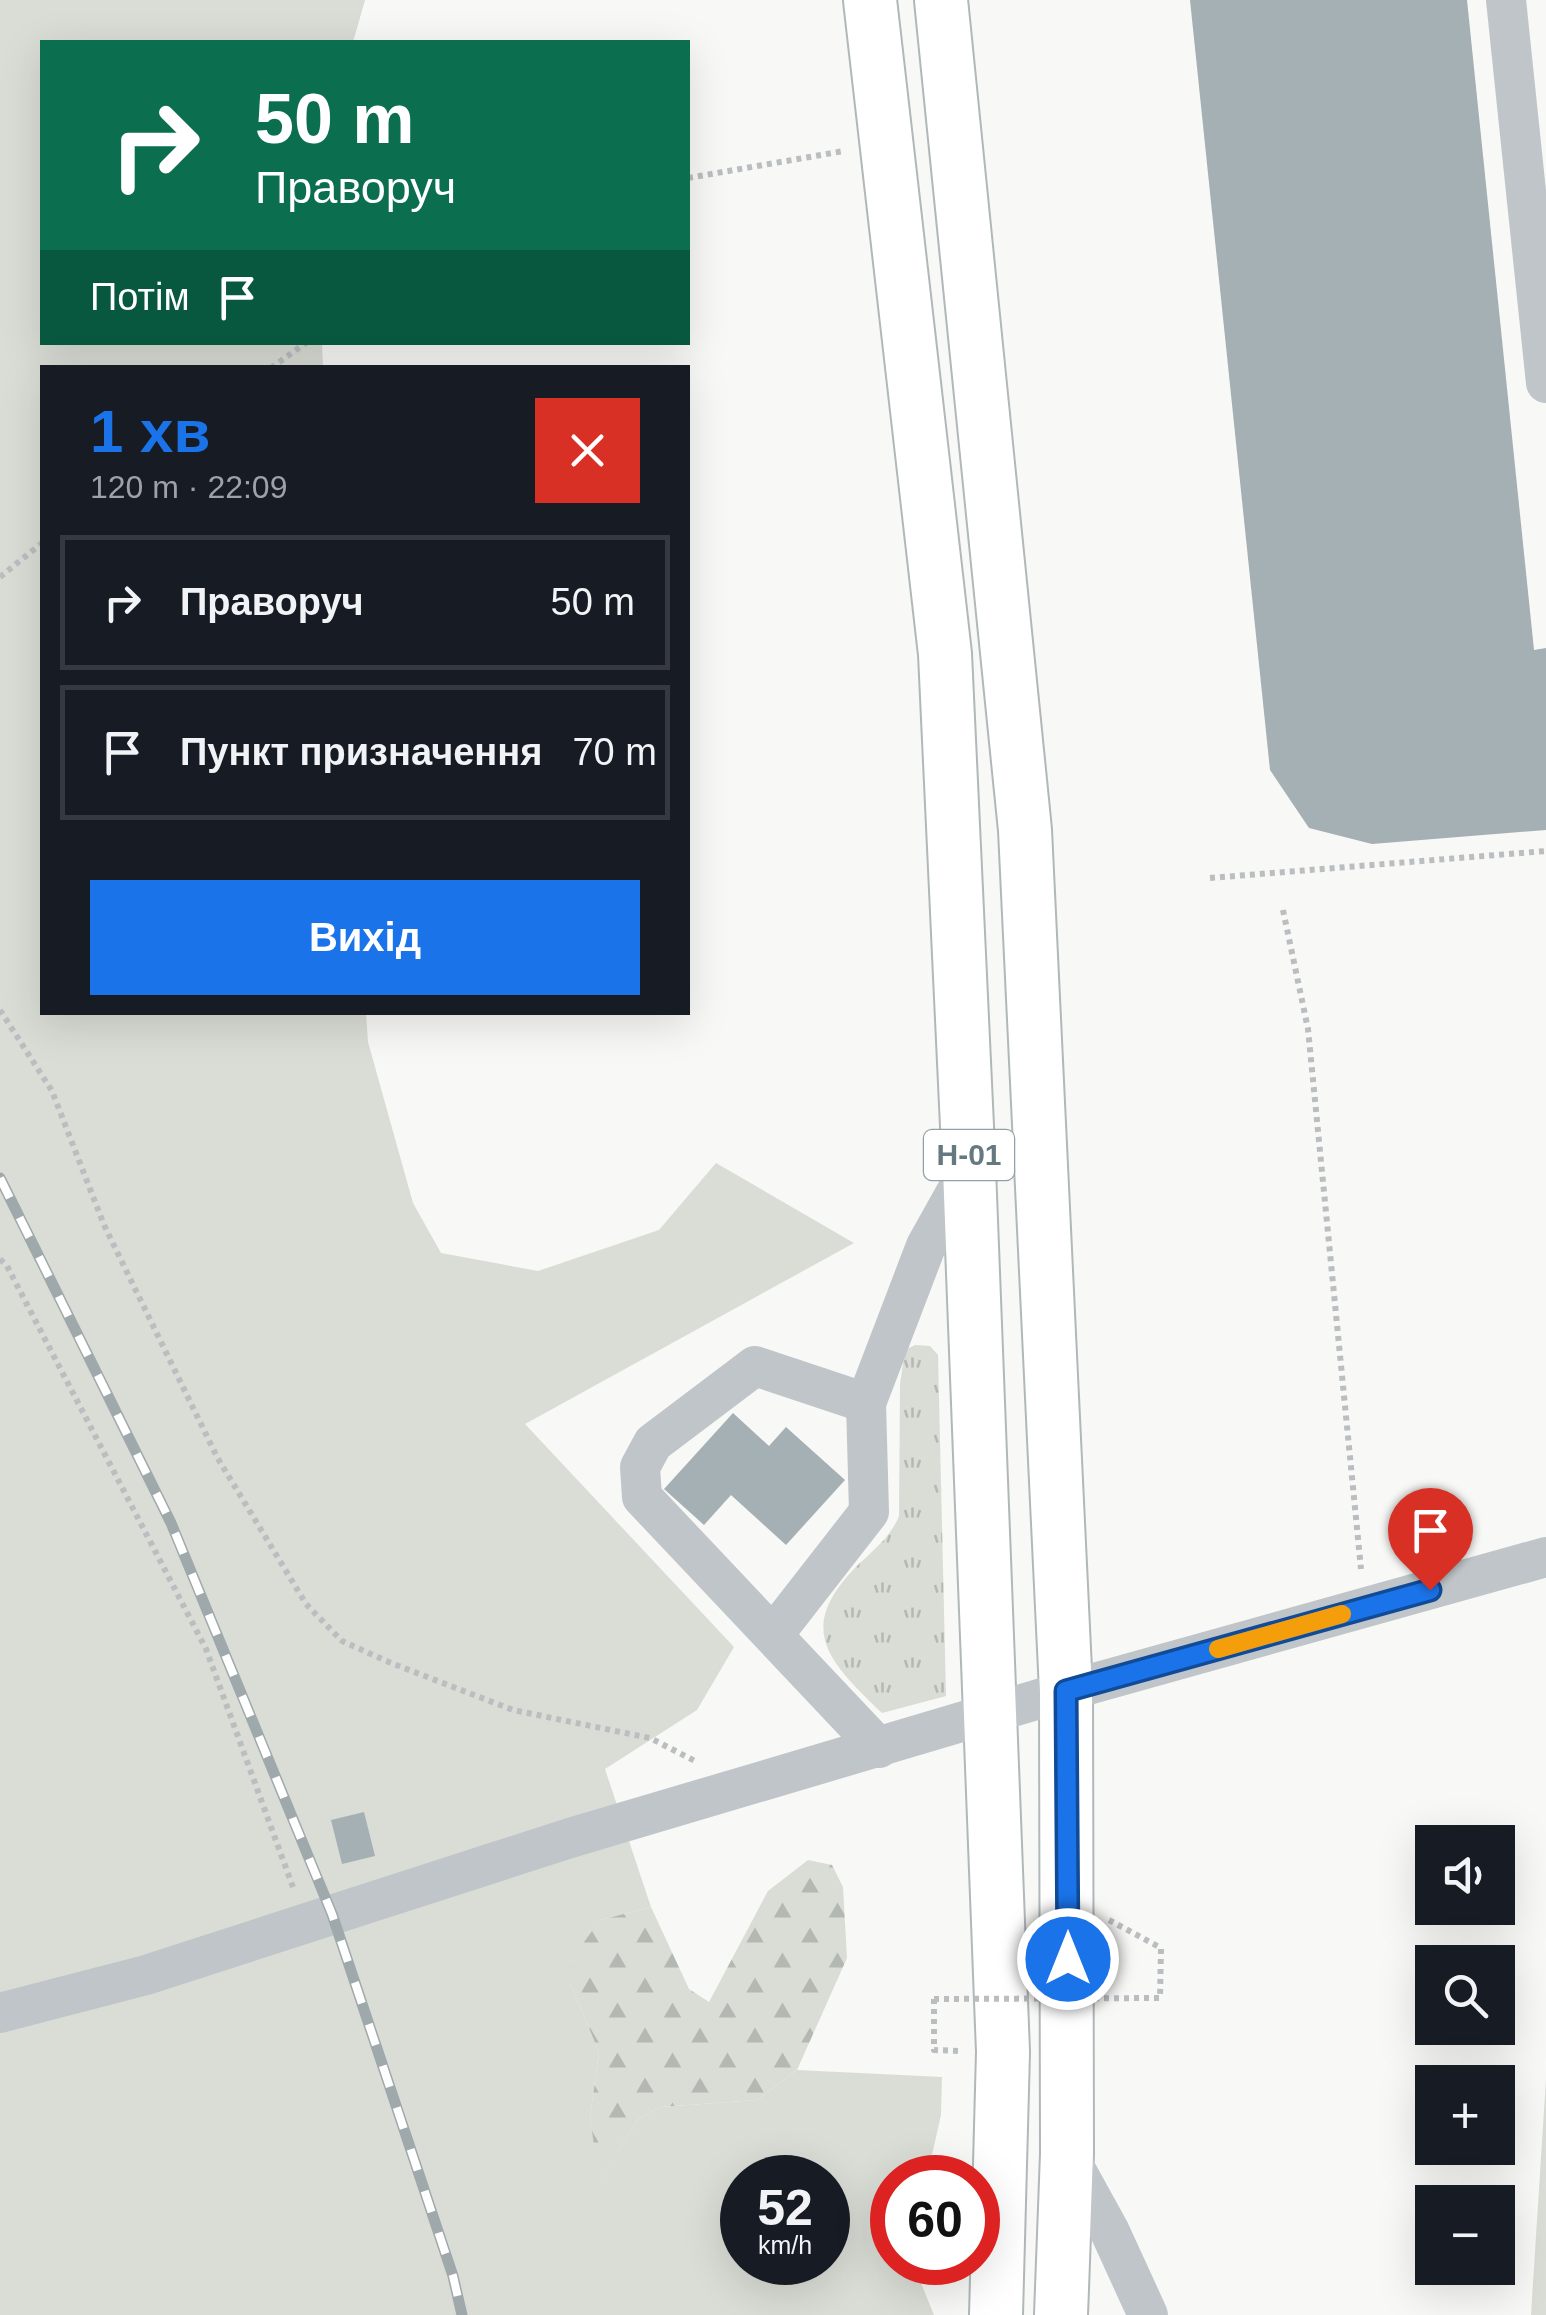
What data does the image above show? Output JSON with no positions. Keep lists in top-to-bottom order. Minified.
{"streets":{"main road":["Н-01"]},"page":{"turn":["50 m","Праворуч"],"then":"Потім","heading":["1 хв","120 m · 22:09"],"list":[{"name":"Праворуч","value":"50 m"},{"name":"Пункт призначення","value":"70 m"}],"buttons":"Вихід","map_buttons":["+","−"],"speed":"52 km/h","limit":"60"}}
